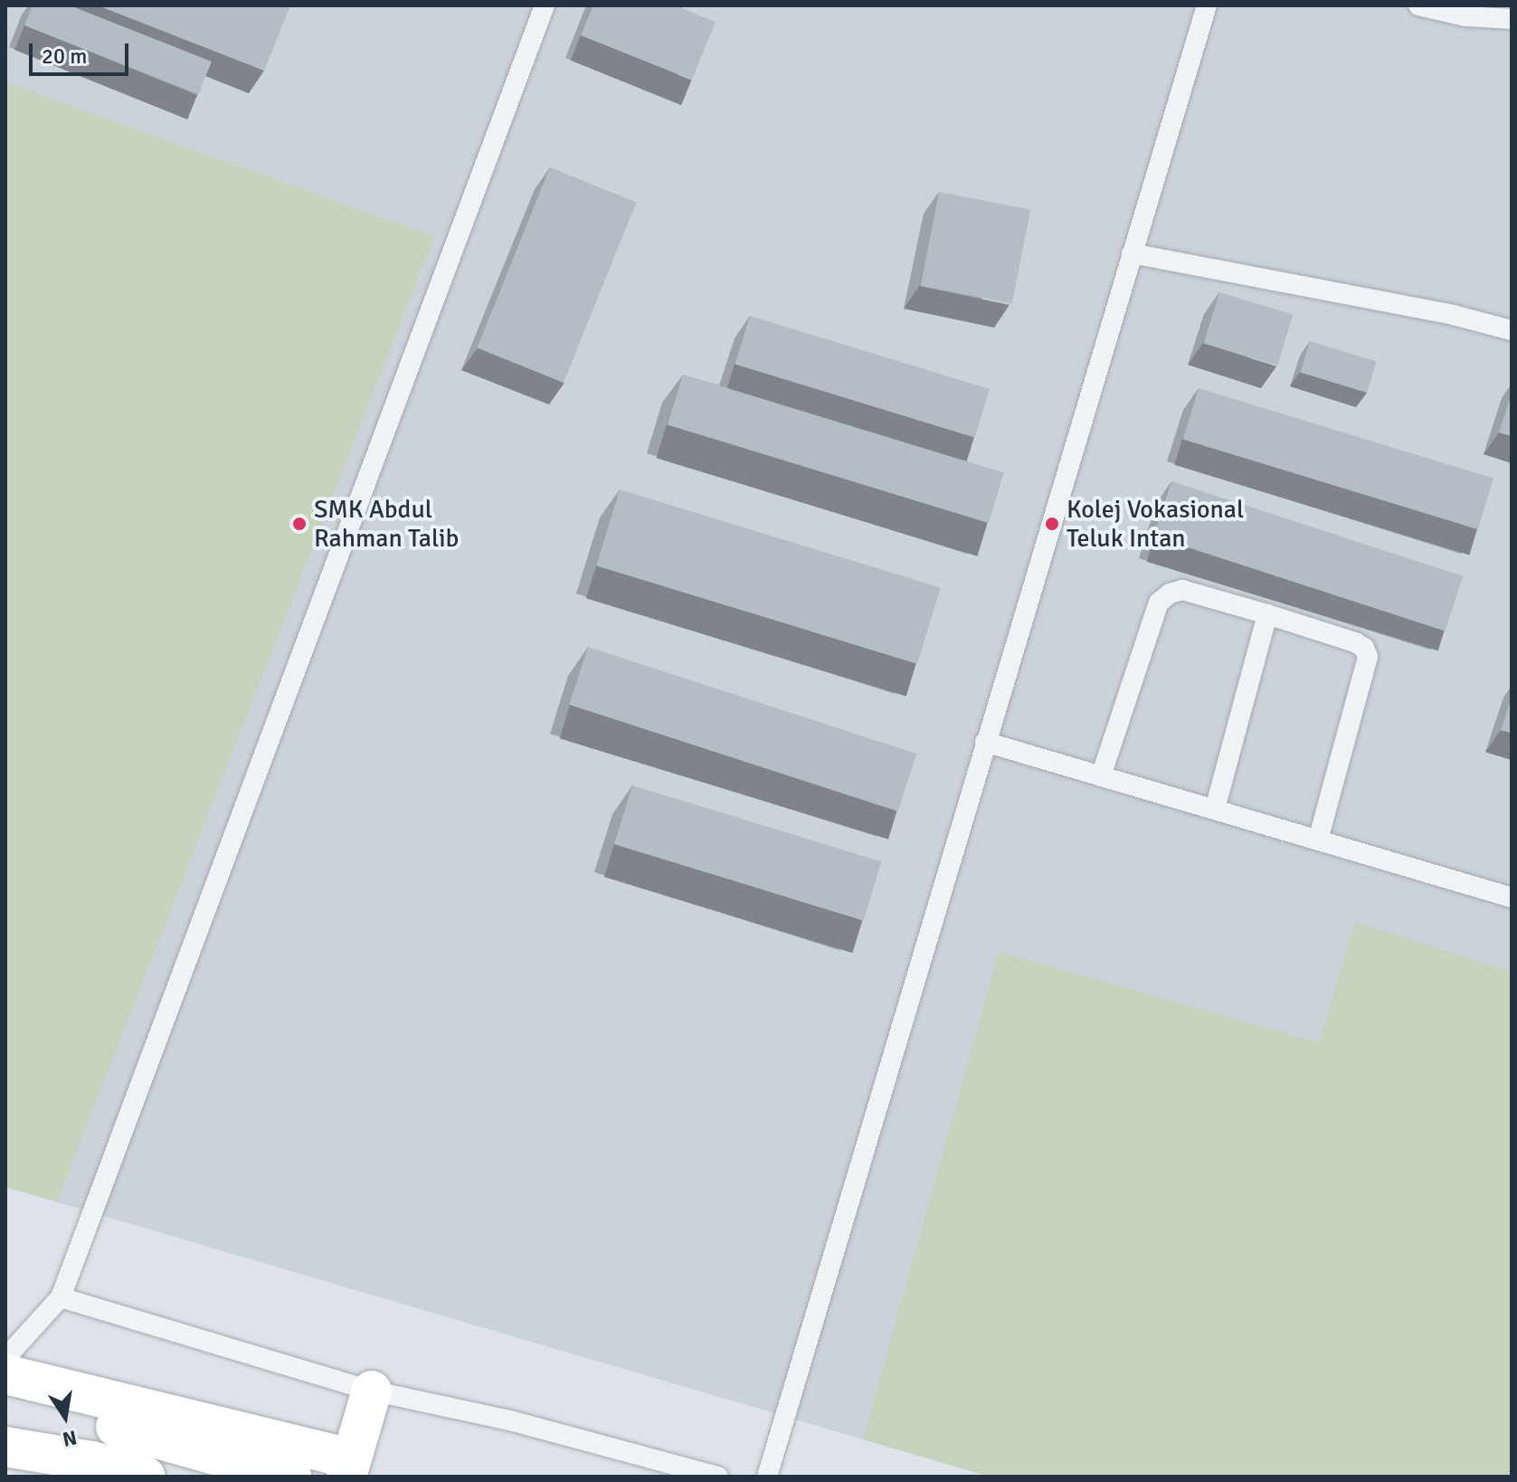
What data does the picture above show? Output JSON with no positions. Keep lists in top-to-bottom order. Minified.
{"places":["SMK Abdul Rahman Talib","Kolej Vokasional Teluk Intan"],"scale_bar":"20 m","north":"bottom"}
